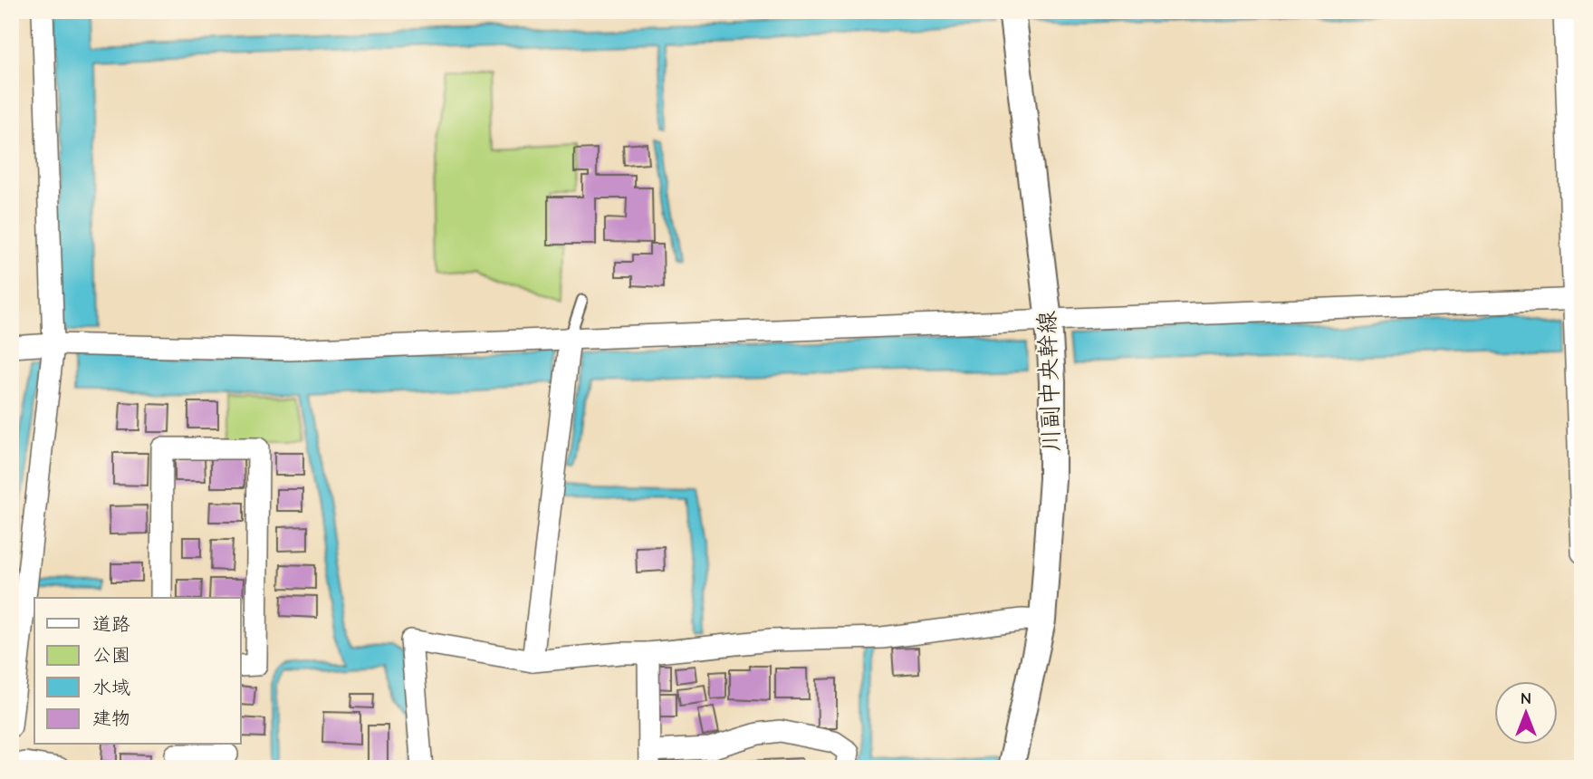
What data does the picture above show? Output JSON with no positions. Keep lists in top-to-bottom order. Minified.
{"streets":{"street":["川副中央幹線"]},"legend":["道路","公園","水域","建物"],"north":"top"}
